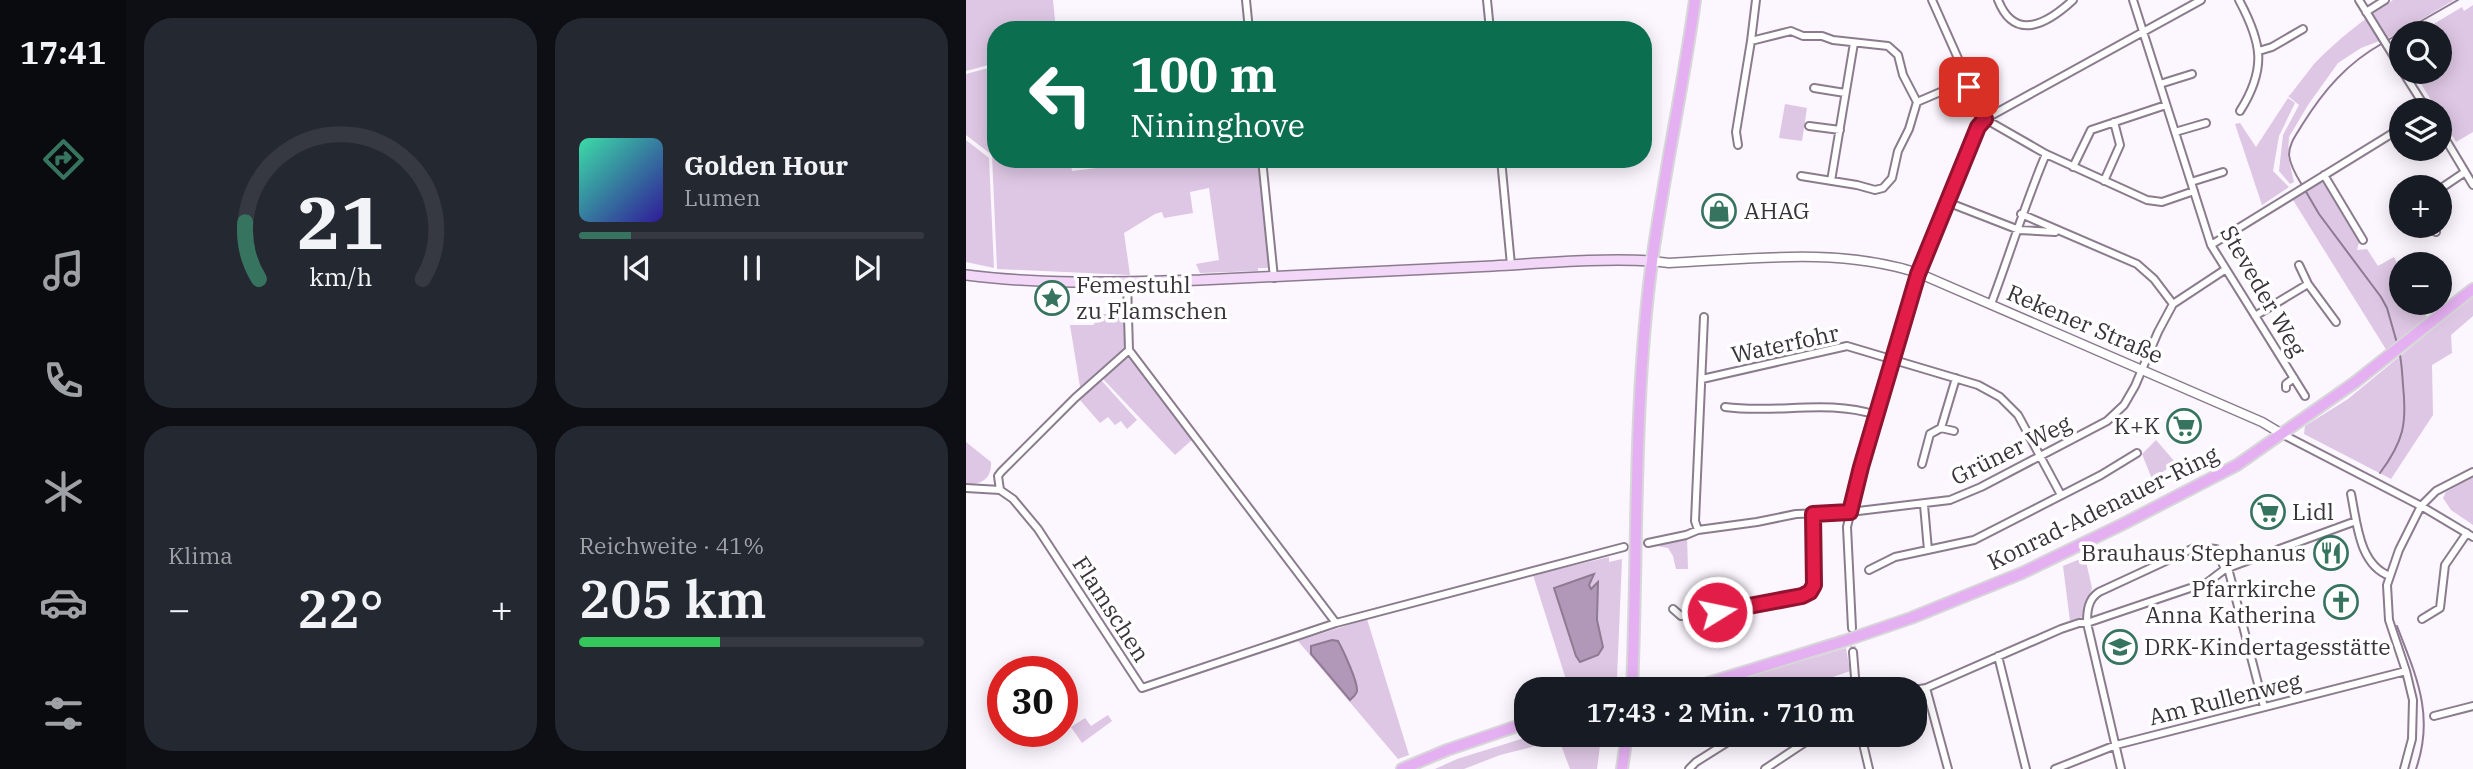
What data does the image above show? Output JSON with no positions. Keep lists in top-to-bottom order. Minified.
{"streets":{"main road":["Konrad-Adenauer-Ring"],"street":["Steveder Weg","Rekener Straße","Waterfohr","Grüner Weg","Flamschen","Am Rullenweg"]},"crossings":[["Rekener Straße","Grüner Weg"],["Rekener Straße","Konrad-Adenauer-Ring"],["Waterfohr","Grüner Weg"]],"places":{"shop":["AHAG"],"place":["Femestuhl zu Flamschen"],"supermarket":["K+K","Lidl"],"restaurant":["Brauhaus Stephanus"],"church":["Pfarrkirche Anna Katherina"],"school or university":["DRK-Kindertagesstätte"]},"page":{"tabs":"17:41","map_buttons":["+","−"],"turn":["100 m","Nininghove"],"song":["Golden Hour","Lumen"],"tile":["Klima",["Reichweite · 41%","205 km"]],"heat":["−","22°","+"],"limit":"30","trip":"17:43 · 2 Min. · 710 m","gauge":["21","km/h"]}}
